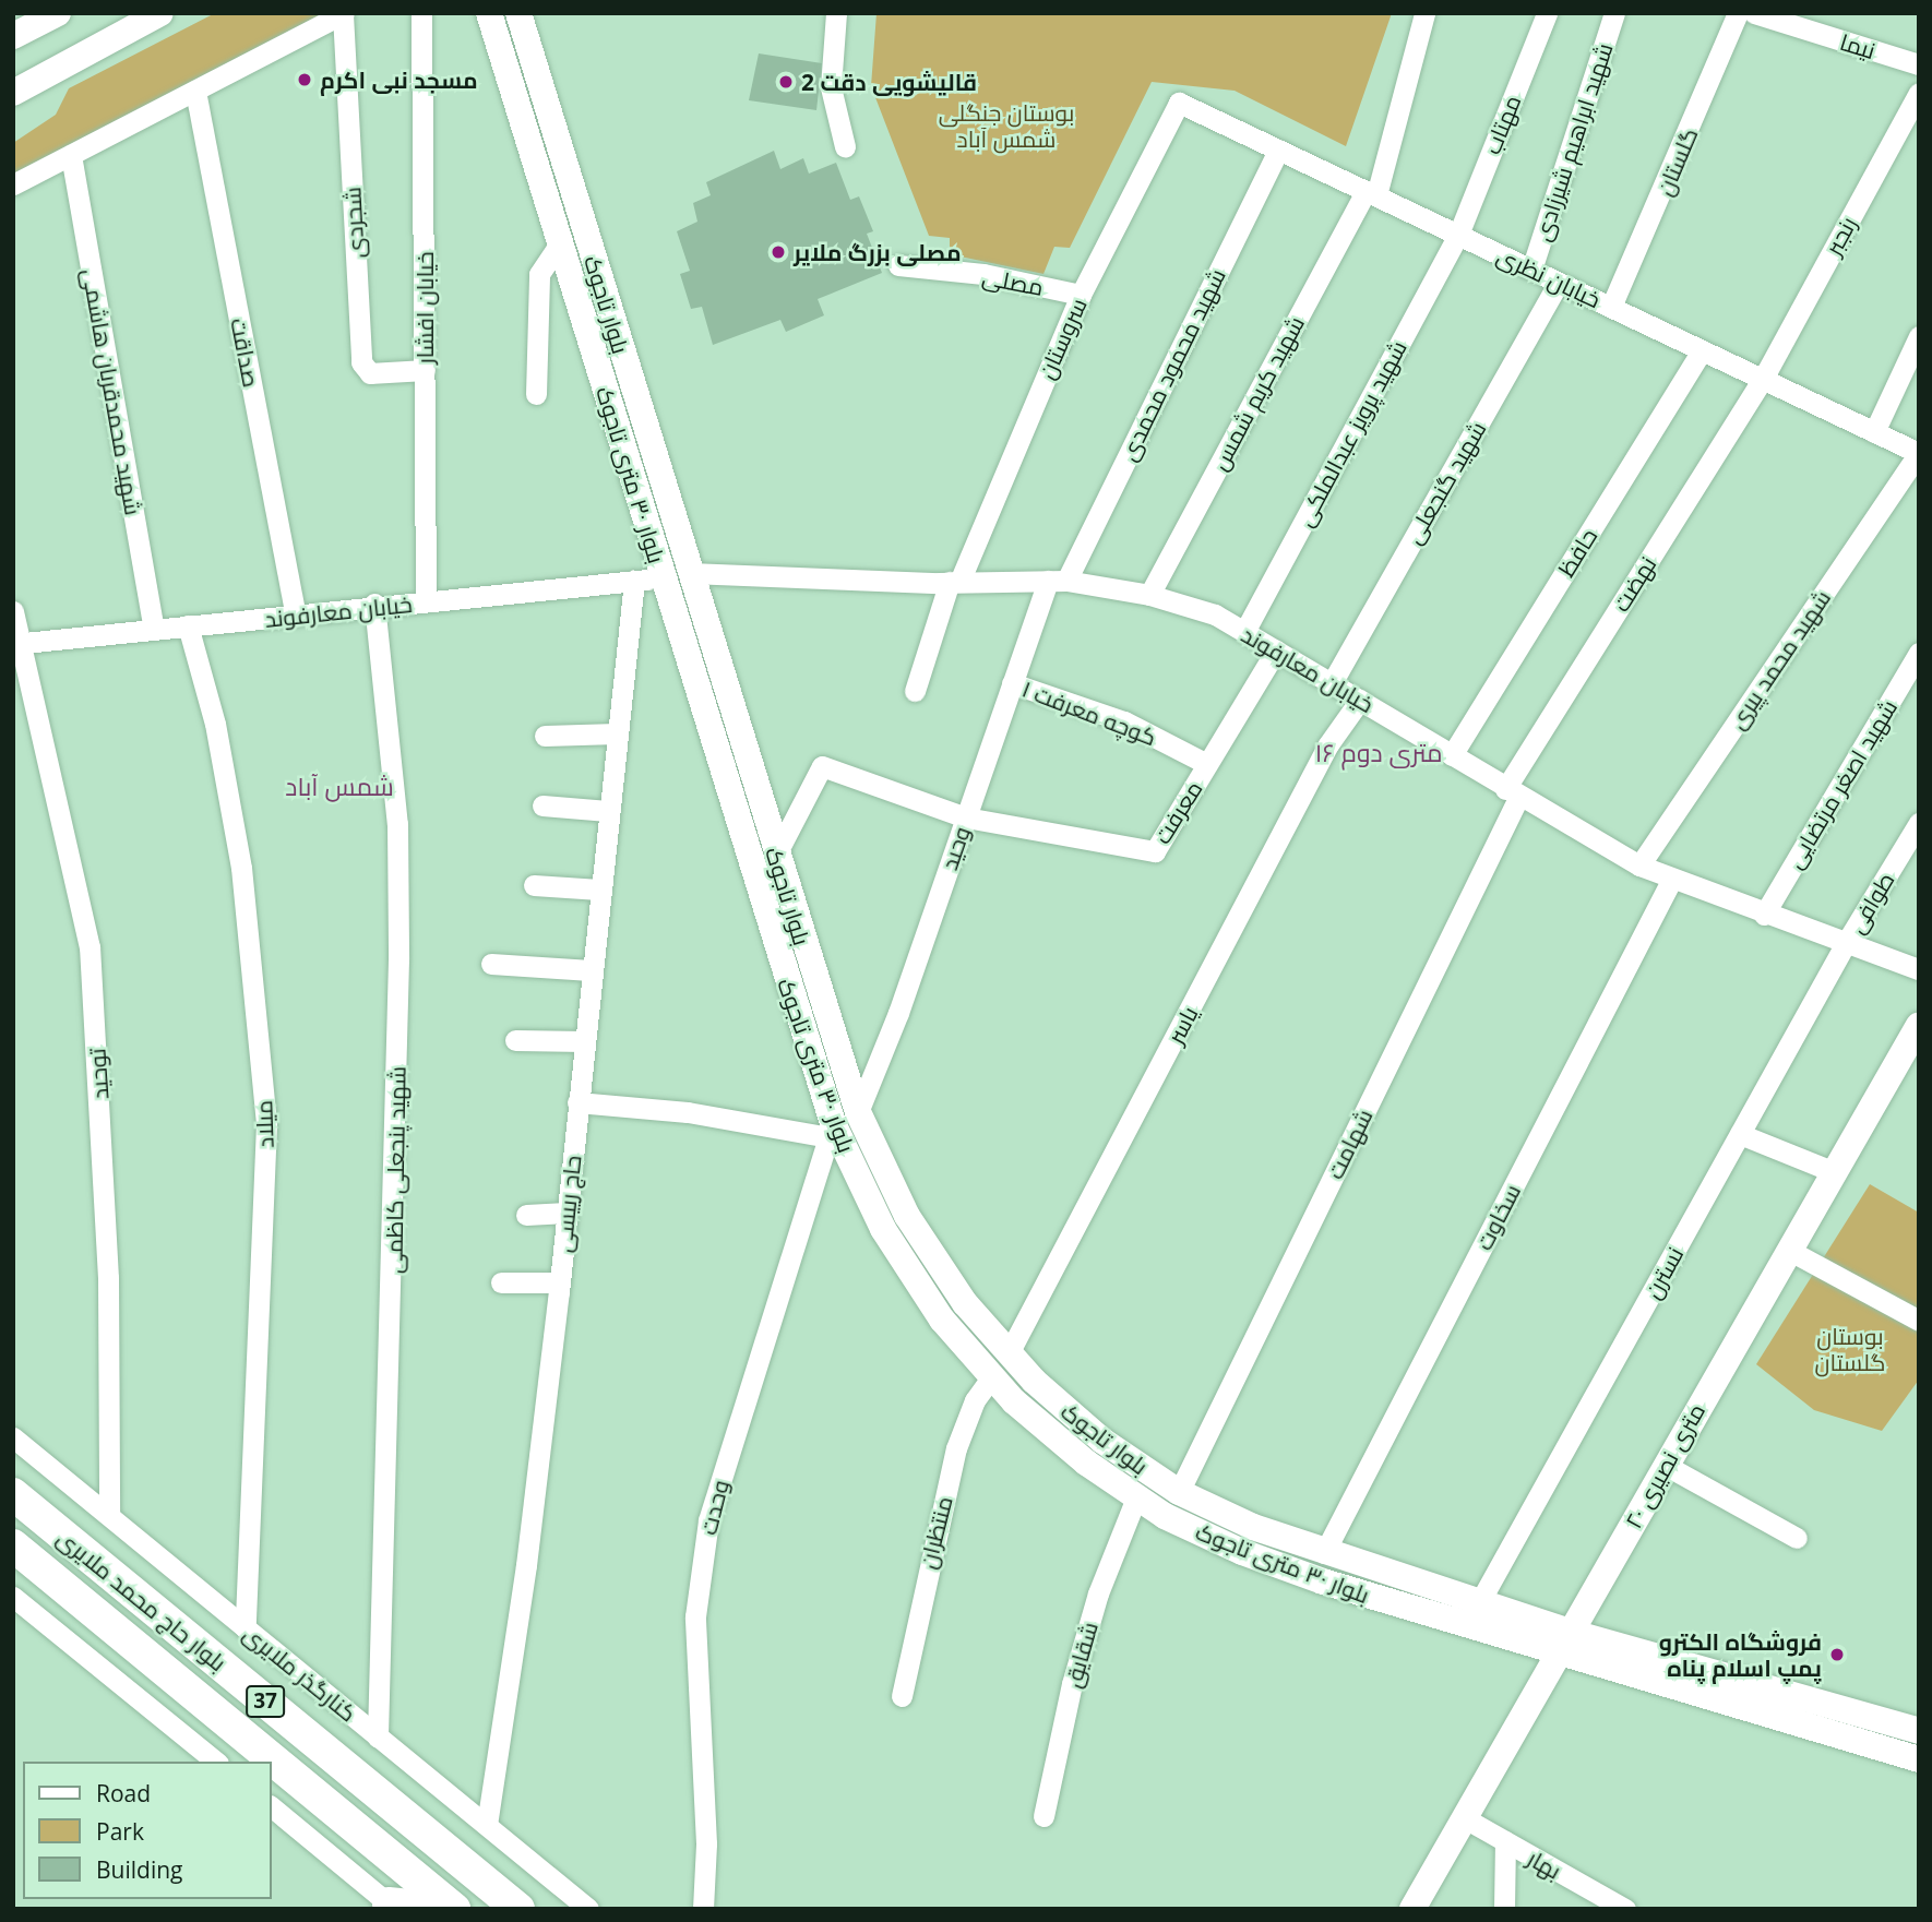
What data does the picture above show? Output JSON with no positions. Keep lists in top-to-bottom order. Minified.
{"streets":{"highway":["بلوار حاج محمد ملایری","37"],"main road":["بلوار تاجوک","بلوار ۳۰ متری تاجوک","۲۰ متری نصیری"],"street":["نیما","مهتاب","شهید ابراهیم شیرزادی","گلستان","شجردی","رنجبر","خیابان نظری","مصلی","خیابان افشار","سروستان","صداقت","شهید محمود محمدی","شهید محمدقربان هاشمی","شهید کریم شمس","شهید پرویز عبدالملکی","شهید گنجعلی","حافظ","نهضت","خیابان معارفوند","شهید محمد پیری","کوچه معرفت ۱","شهید اصغر مرتضایی","معرفت","وحید","طوافی","یاسر","توحید","میلاد","شهامت","شهید پنجعلی کاظمی","حاج رییسی","سخاوت","نسترن","وحدت","منتظران","شقایق","کنارگذر ملایری","بهار"]},"crossings":[["مهتاب","خیابان نظری"],["مهتاب","شهید پرویز عبدالملکی"],["شهید ابراهیم شیرزادی","خیابان نظری"],["گلستان","خیابان نظری"],["شجردی","خیابان افشار"],["رنجبر","خیابان نظری"],["رنجبر","نهضت"],["خیابان نظری","سروستان"],["خیابان نظری","شهید محمود محمدی"],["خیابان نظری","شهید کریم شمس"],["خیابان نظری","شهید پرویز عبدالملکی"],["خیابان نظری","شهید گنجعلی"],["خیابان نظری","حافظ"],["خیابان نظری","نهضت"],["خیابان نظری","شهید محمد پیری"],["مصلی","سروستان"],["بلوار تاجوک","بلوار ۳۰ متری تاجوک"],["بلوار تاجوک","خیابان معارفوند"],["بلوار تاجوک","وحید"],["بلوار تاجوک","یاسر"],["بلوار تاجوک","شهامت"],["بلوار تاجوک","سخاوت"],["بلوار تاجوک","نسترن"],["بلوار تاجوک","۲۰ متری نصیری"],["خیابان افشار","خیابان معارفوند"],["سروستان","خیابان معارفوند"],["صداقت","خیابان معارفوند"],["شهید محمود محمدی","خیابان معارفوند"],["شهید محمود محمدی","وحید"],["شهید محمدقربان هاشمی","خیابان معارفوند"],["شهید کریم شمس","خیابان معارفوند"],["شهید پرویز عبدالملکی","خیابان معارفوند"],["بلوار ۳۰ متری تاجوک","خیابان معارفوند"],["بلوار ۳۰ متری تاجوک","۲۰ متری نصیری"],["بلوار ۳۰ متری تاجوک","وحدت"],["بلوار ۳۰ متری تاجوک","منتظران"],["بلوار ۳۰ متری تاجوک","شقایق"],["شهید گنجعلی","خیابان معارفوند"],["حافظ","خیابان معارفوند"],["نهضت","خیابان معارفوند"],["نهضت","شهامت"],["خیابان معارفوند","شهید محمد پیری"],["خیابان معارفوند","شهید اصغر مرتضایی"],["خیابان معارفوند","معرفت"],["خیابان معارفوند","وحید"],["خیابان معارفوند","طوافی"],["خیابان معارفوند","یاسر"],["خیابان معارفوند","توحید"],["خیابان معارفوند","میلاد"],["خیابان معارفوند","شهامت"],["خیابان معارفوند","شهید پنجعلی کاظمی"],["خیابان معارفوند","حاج رییسی"],["خیابان معارفوند","سخاوت"],["خیابان معارفوند","نسترن"],["کوچه معرفت ۱","معرفت"],["کوچه معرفت ۱","وحید"],["معرفت","وحید"],["طوافی","نسترن"],["توحید","کنارگذر ملایری"],["میلاد","کنارگذر ملایری"],["شهید پنجعلی کاظمی","کنارگذر ملایری"],["حاج رییسی","کنارگذر ملایری"],["۲۰ متری نصیری","بهار"]],"districts":["۱۶ متری دوم","شمس آباد"],"parks":["بوستان جنگلی شمس آباد","بوستان گلستان"],"places":["مسجد نبی اکرم","قالیشویی دقت 2","مصلی بزرگ ملایر","فروشگاه الکترو پمپ اسلام پناه"],"legend":["Road","Park","Building"]}
